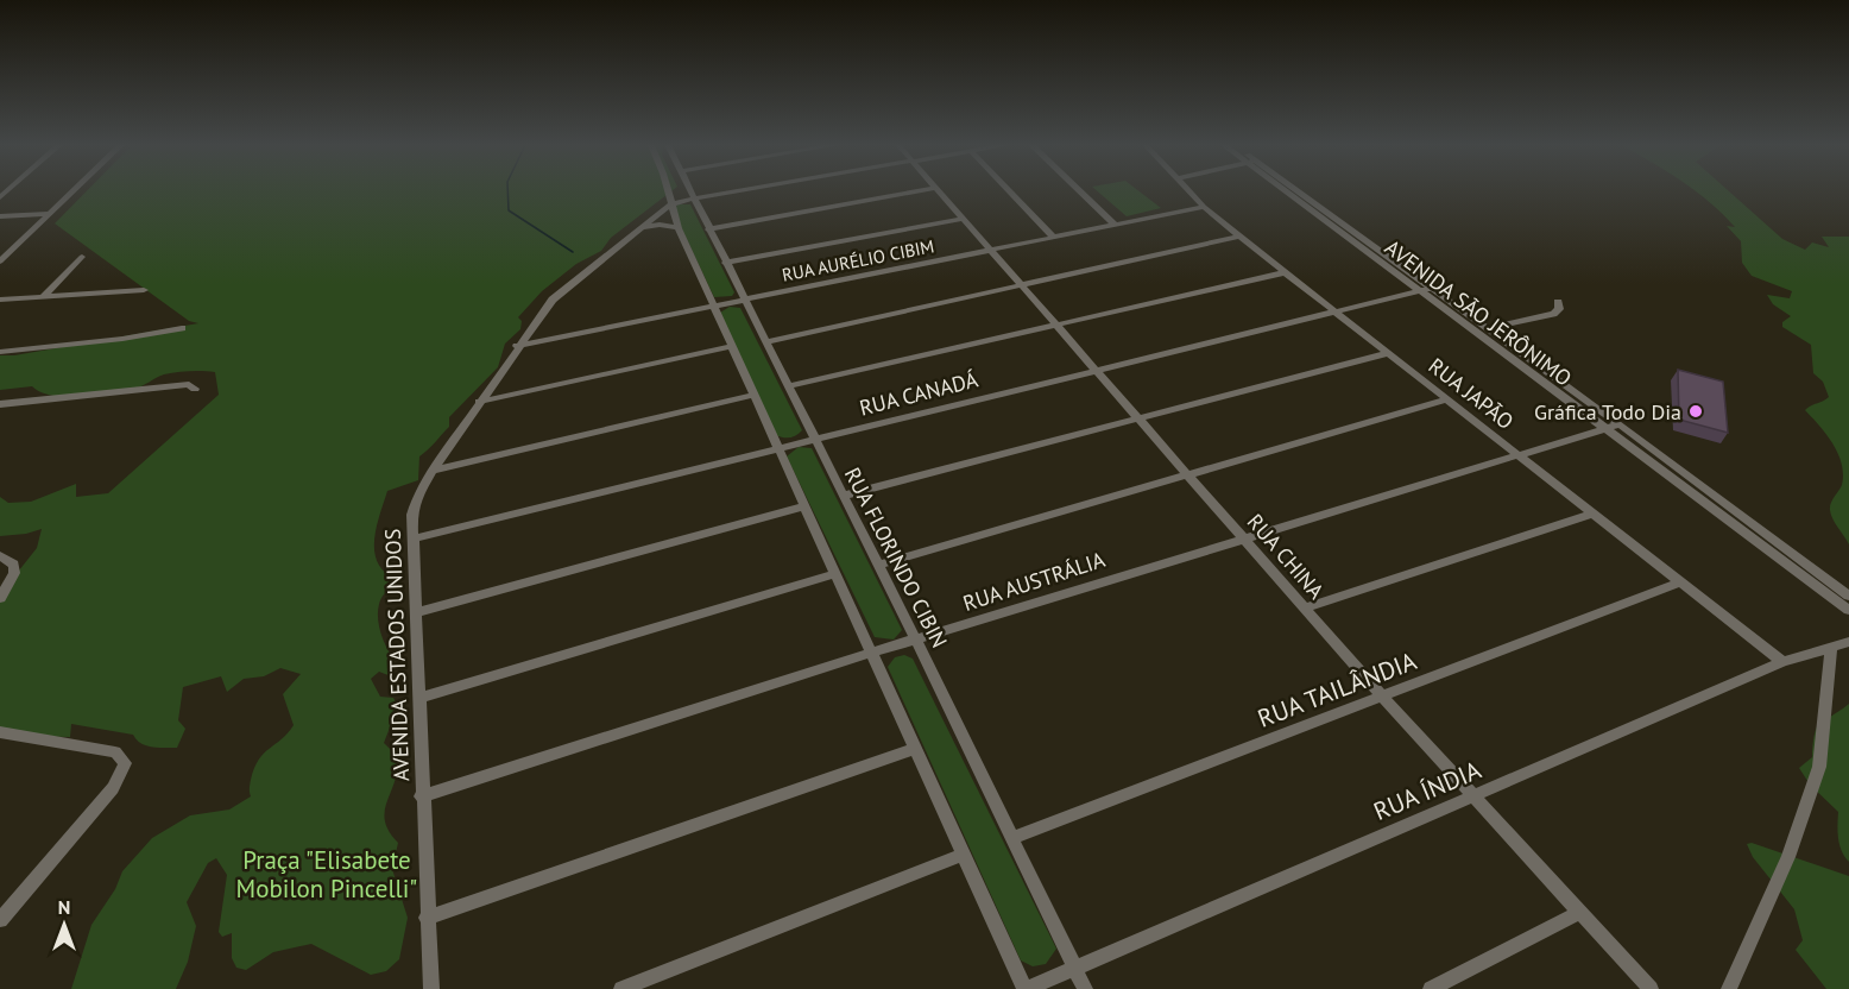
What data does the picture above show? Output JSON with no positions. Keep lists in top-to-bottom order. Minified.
{"streets":{"street":["RUA AURÉLIO CIBIM","AVENIDA SÃO JERÔNIMO","RUA CANADÁ","RUA JAPÃO","RUA CHINA","RUA FLORINDO CIBIN","RUA AUSTRÁLIA","AVENIDA ESTADOS UNIDOS","RUA TAILÂNDIA","RUA ÍNDIA"]},"crossings":[["RUA AURÉLIO CIBIM","RUA JAPÃO"],["RUA AURÉLIO CIBIM","RUA CHINA"],["RUA AURÉLIO CIBIM","RUA FLORINDO CIBIN"],["RUA AURÉLIO CIBIM","AVENIDA ESTADOS UNIDOS"],["AVENIDA SÃO JERÔNIMO","RUA CANADÁ"],["AVENIDA SÃO JERÔNIMO","RUA AUSTRÁLIA"],["RUA CANADÁ","RUA JAPÃO"],["RUA CANADÁ","RUA CHINA"],["RUA CANADÁ","RUA FLORINDO CIBIN"],["RUA CANADÁ","AVENIDA ESTADOS UNIDOS"],["RUA JAPÃO","RUA AUSTRÁLIA"],["RUA JAPÃO","RUA TAILÂNDIA"],["RUA JAPÃO","RUA ÍNDIA"],["RUA CHINA","RUA AUSTRÁLIA"],["RUA CHINA","RUA TAILÂNDIA"],["RUA CHINA","RUA ÍNDIA"],["RUA FLORINDO CIBIN","RUA AUSTRÁLIA"],["RUA FLORINDO CIBIN","RUA TAILÂNDIA"],["RUA FLORINDO CIBIN","RUA ÍNDIA"],["RUA AUSTRÁLIA","AVENIDA ESTADOS UNIDOS"]],"parks":["Praça \"Elisabete Mobilon Pincelli\""],"places":["Gráfica Todo Dia"],"north":"top"}
